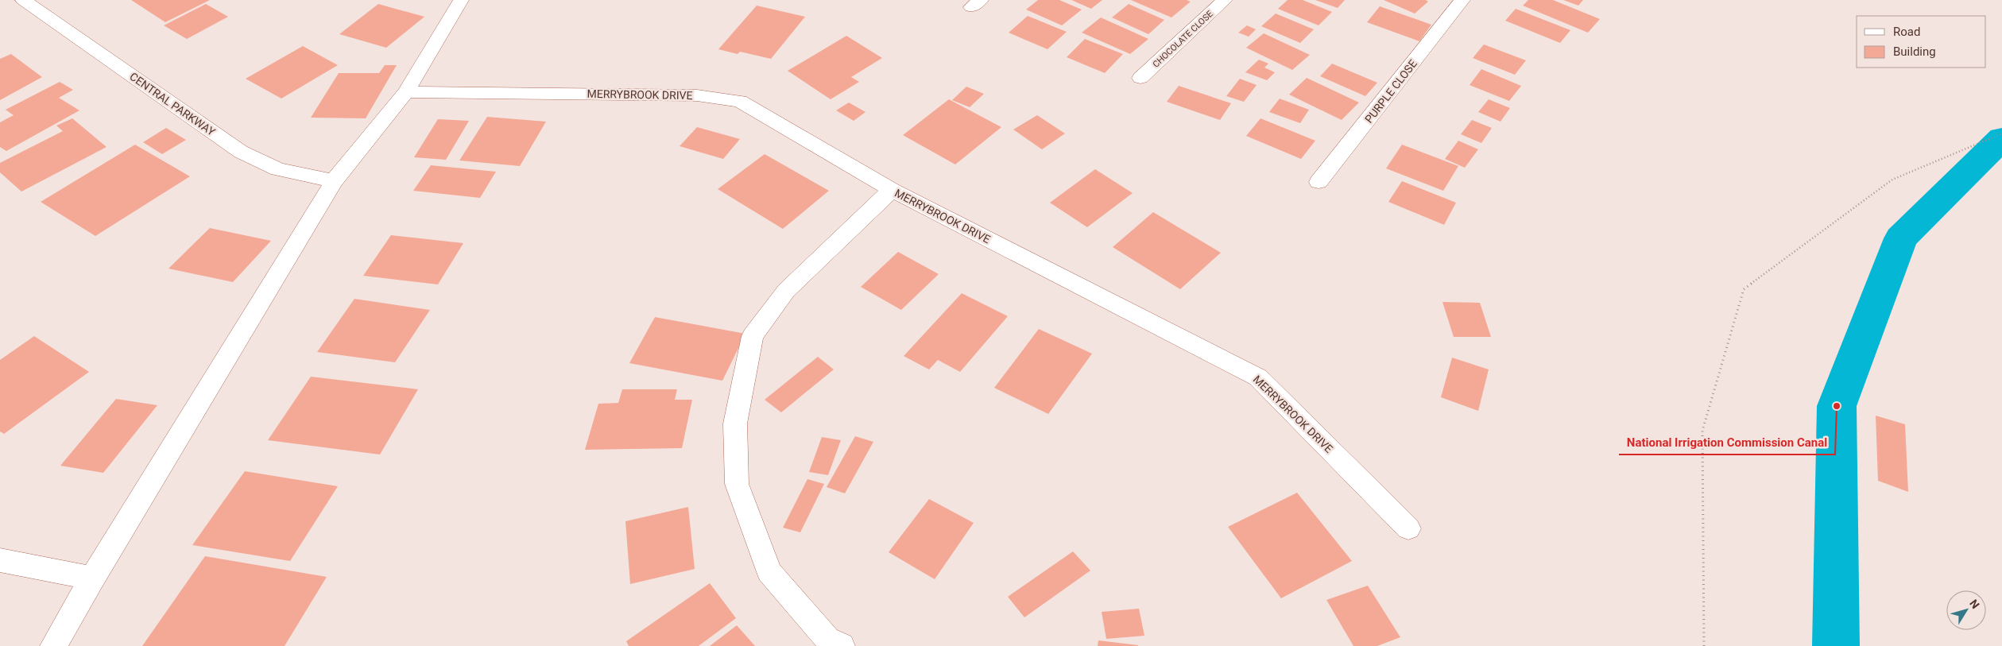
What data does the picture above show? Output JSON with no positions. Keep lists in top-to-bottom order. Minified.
{"streets":{"street":["CHOCOLATE CLOSE","PURPLE CLOSE","MERRYBROOK DRIVE","CENTRAL PARKWAY"]},"places":["National Irrigation Commission Canal"],"legend":["Road","Building"],"north":"top right"}
